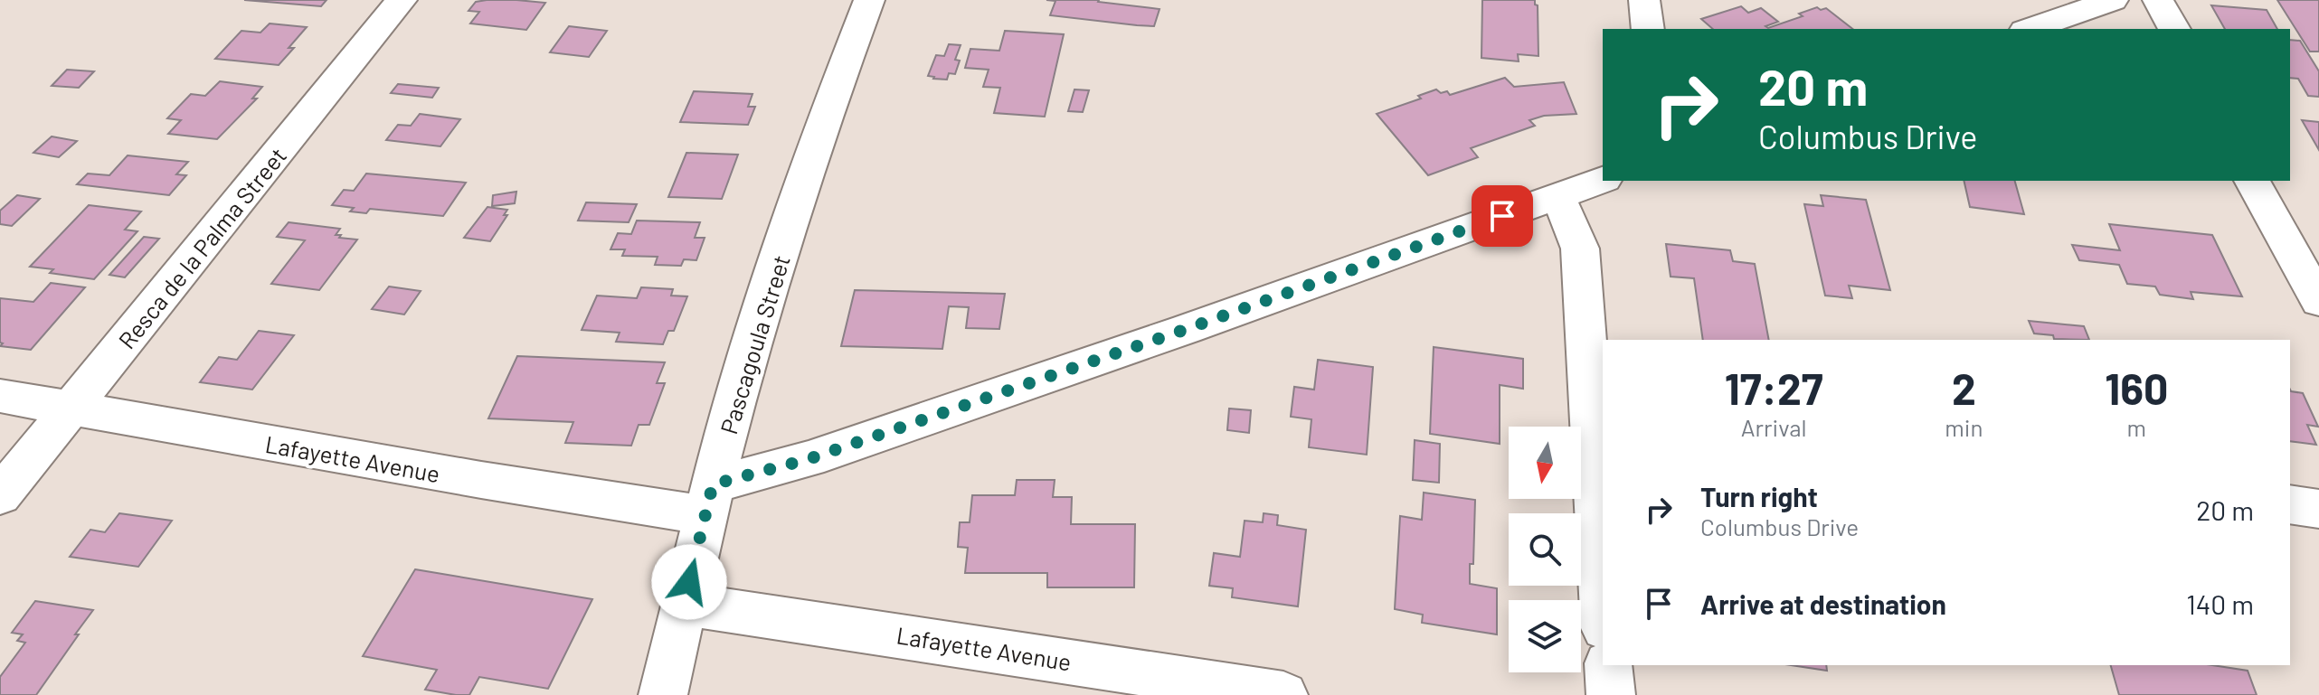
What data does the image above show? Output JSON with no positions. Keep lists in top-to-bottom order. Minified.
{"streets":{"street":["Resca de la Palma Street","Pascagoula Street","Lafayette Avenue"]},"crossings":[["Resca de la Palma Street","Lafayette Avenue"],["Pascagoula Street","Lafayette Avenue"]],"north":"bottom","page":{"turn":["20 m","Columbus Drive"],"eta":["17:27","Arrival","2","min","160","m"],"list":[{"name":"Turn right","note":"Columbus Drive","value":"20 m"},{"name":"Arrive at destination","value":"140 m"}]}}
